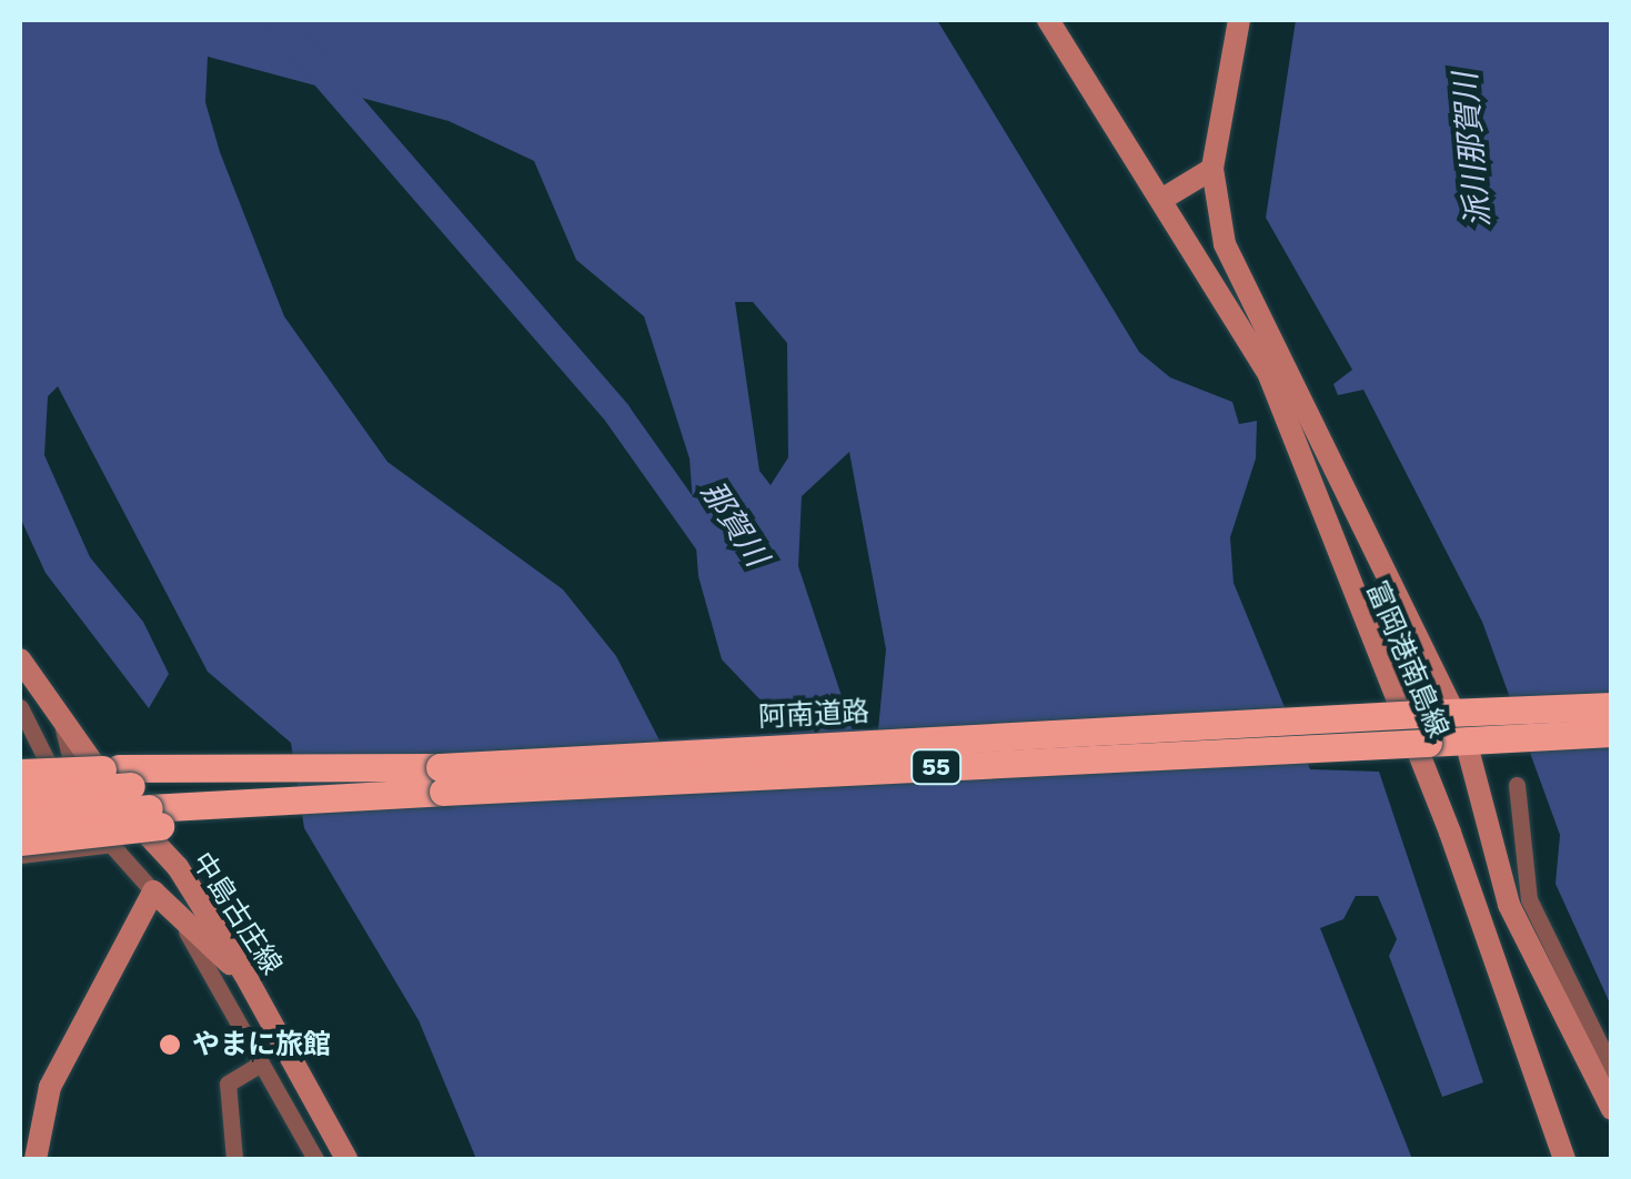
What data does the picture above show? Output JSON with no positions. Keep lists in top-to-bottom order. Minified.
{"streets":{"highway":["阿南道路","55"],"main road":["富岡港南島線","中島古庄線"]},"crossings":[["阿南道路","55"]],"water":["派川那賀川","那賀川"],"places":["やまに旅館"]}
